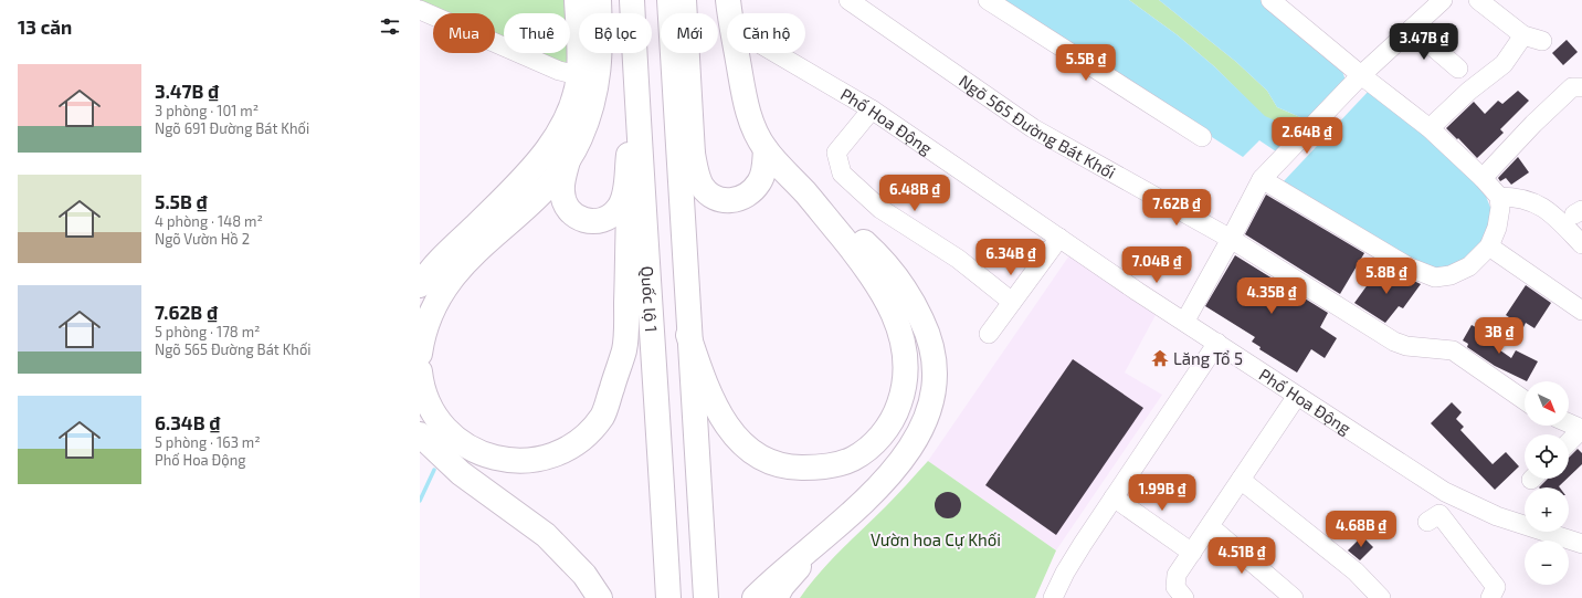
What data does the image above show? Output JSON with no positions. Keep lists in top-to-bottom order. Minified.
{"streets":{"main road":["Quốc lộ 1"],"street":["Phố Hoa Động","Ngõ 565 Đường Bát Khối"]},"parks":["Vườn hoa Cự Khối"],"places":{"temple":["Lăng Tổ 5"]},"north":"bottom right","page":{"heading":"13 căn","chip":["Mua","Thuê","Bộ lọc","Mới","Căn hộ"],"price":["3.47B ₫","5.5B ₫","2.64B ₫","6.48B ₫","7.62B ₫","6.34B ₫","7.04B ₫","5.8B ₫","4.35B ₫","3B ₫","1.99B ₫","4.68B ₫","4.51B ₫"],"list":[{"name":"3.47B ₫","note":"3 phòng · 101 m² · Ngõ 691 Đường Bát Khối"},{"name":"5.5B ₫","note":"4 phòng · 148 m² · Ngõ Vườn Hồ 2"},{"name":"7.62B ₫","note":"5 phòng · 178 m² · Ngõ 565 Đường Bát Khối"},{"name":"6.34B ₫","note":"5 phòng · 163 m² · Phố Hoa Động"}],"map_buttons":["+","−"]}}
